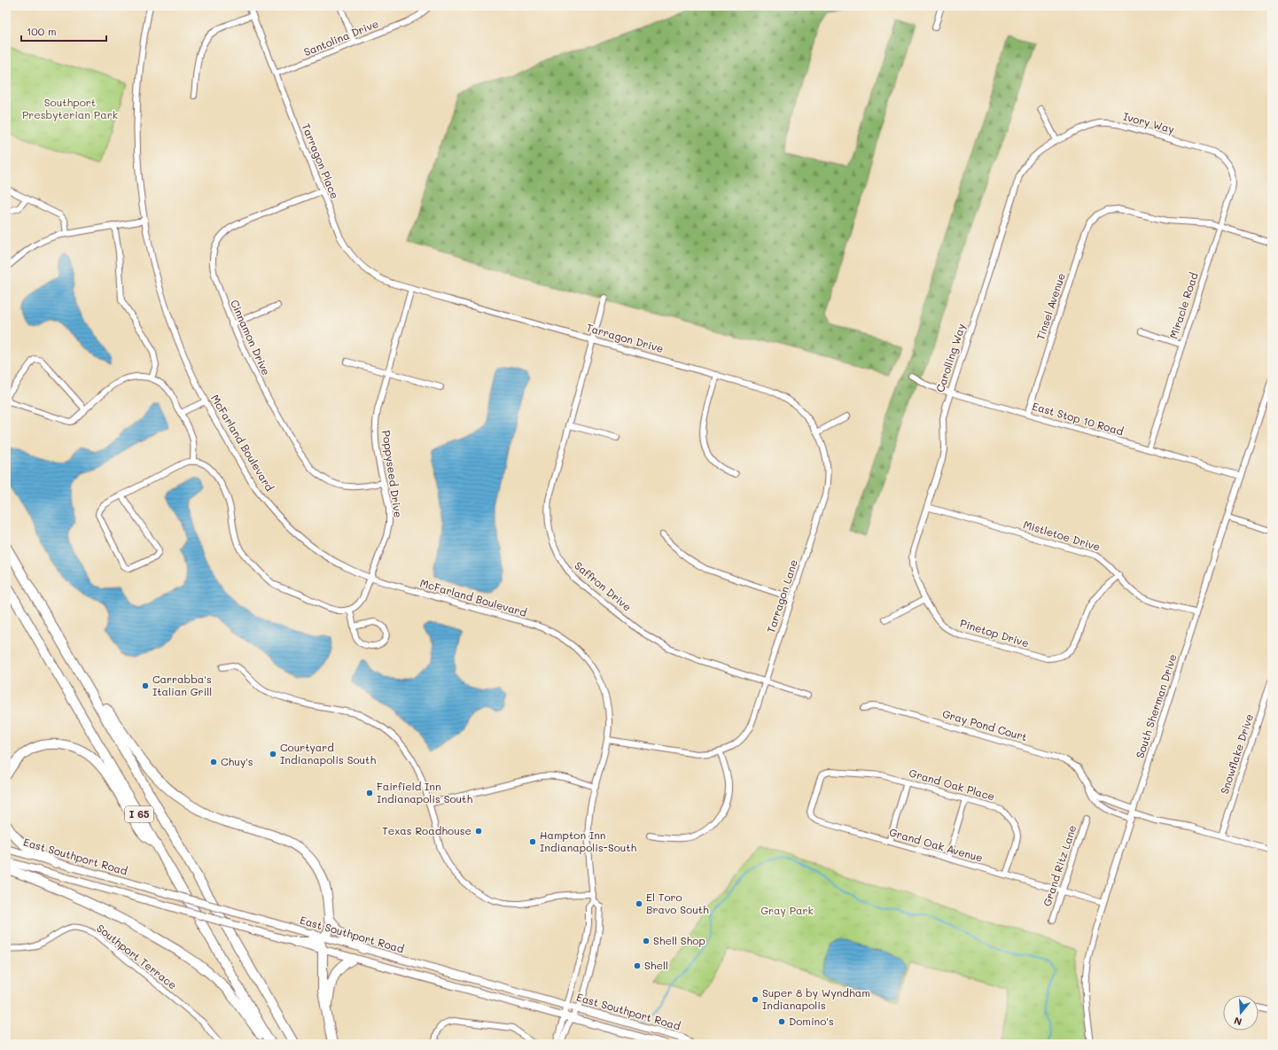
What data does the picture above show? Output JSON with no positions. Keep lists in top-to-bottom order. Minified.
{"streets":{"highway":["I 65"],"main road":["East Southport Road"],"street":["Santolina Drive","Ivory Way","Tarragon Place","Miracle Road","Tinsel Avenue","Cinnamon Drive","Tarragon Drive","Carolling Way","East Stop 10 Road","McFarland Boulevard","Poppyseed Drive","Mistletoe Drive","Saffron Drive","Tarragon Lane","Pinetop Drive","South Sherman Drive","Gray Pond Court","Snowflake Drive","Grand Oak Place","Grand Oak Avenue","Grand Ritz Lane","Southport Terrace"]},"crossings":[["Santolina Drive","Tarragon Place"],["Ivory Way","Miracle Road"],["Ivory Way","Carolling Way"],["Tarragon Place","Cinnamon Drive"],["Tarragon Place","Tarragon Drive"],["Tarragon Place","Poppyseed Drive"],["Miracle Road","Tinsel Avenue"],["Miracle Road","East Stop 10 Road"],["Tinsel Avenue","East Stop 10 Road"],["Cinnamon Drive","Poppyseed Drive"],["Tarragon Drive","Poppyseed Drive"],["Tarragon Drive","Saffron Drive"],["Tarragon Drive","Tarragon Lane"],["Carolling Way","East Stop 10 Road"],["Carolling Way","Mistletoe Drive"],["Carolling Way","Pinetop Drive"],["East Stop 10 Road","South Sherman Drive"],["McFarland Boulevard","Poppyseed Drive"],["McFarland Boulevard","East Southport Road"],["Mistletoe Drive","Pinetop Drive"],["Mistletoe Drive","South Sherman Drive"],["Saffron Drive","Tarragon Lane"],["South Sherman Drive","Gray Pond Court"],["South Sherman Drive","Grand Oak Avenue"],["Grand Oak Place","Grand Oak Avenue"],["Grand Oak Avenue","Grand Ritz Lane"]],"parks":["Southport Presbyterian Park","Gray Park"],"places":["Carrabba's Italian Grill","Courtyard Indianapolis South","Chuy's","Fairfield Inn Indianapolis South","Texas Roadhouse","Hampton Inn Indianapolis-South","El Toro Bravo South","Shell Shop","Shell","Super 8 by Wyndham Indianapolis","Domino's"],"scale_bar":"100 m","north":"bottom"}
